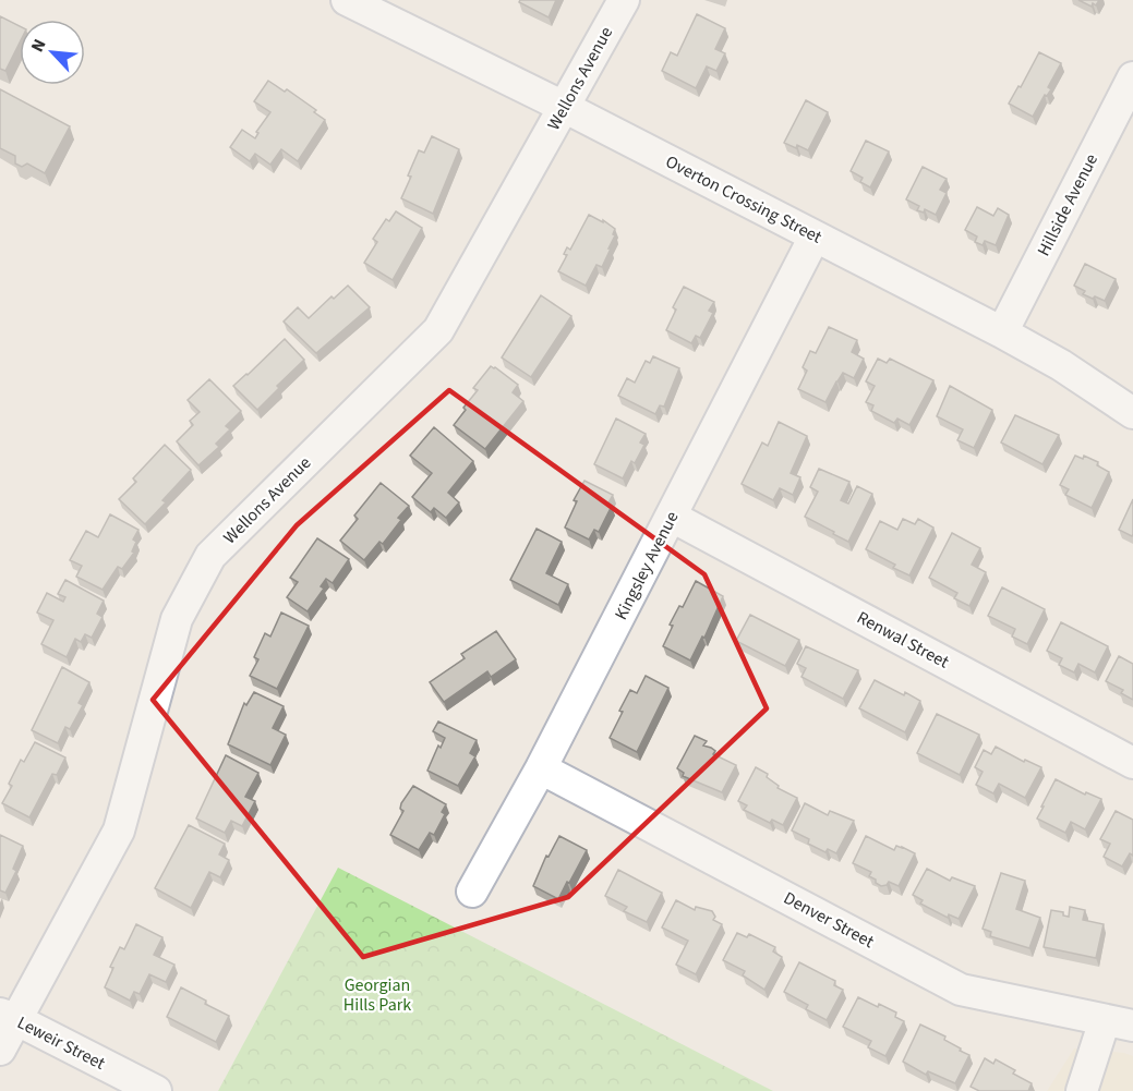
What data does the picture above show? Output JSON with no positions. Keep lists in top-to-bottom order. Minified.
{"streets":{"street":["Wellons Avenue","Overton Crossing Street","Hillside Avenue","Kingsley Avenue","Renwal Street","Denver Street","Leweir Street"]},"crossings":[["Wellons Avenue","Overton Crossing Street"],["Wellons Avenue","Leweir Street"],["Overton Crossing Street","Hillside Avenue"],["Overton Crossing Street","Kingsley Avenue"],["Kingsley Avenue","Renwal Street"],["Kingsley Avenue","Denver Street"]],"parks":["Georgian Hills Park"],"north":"top left"}
